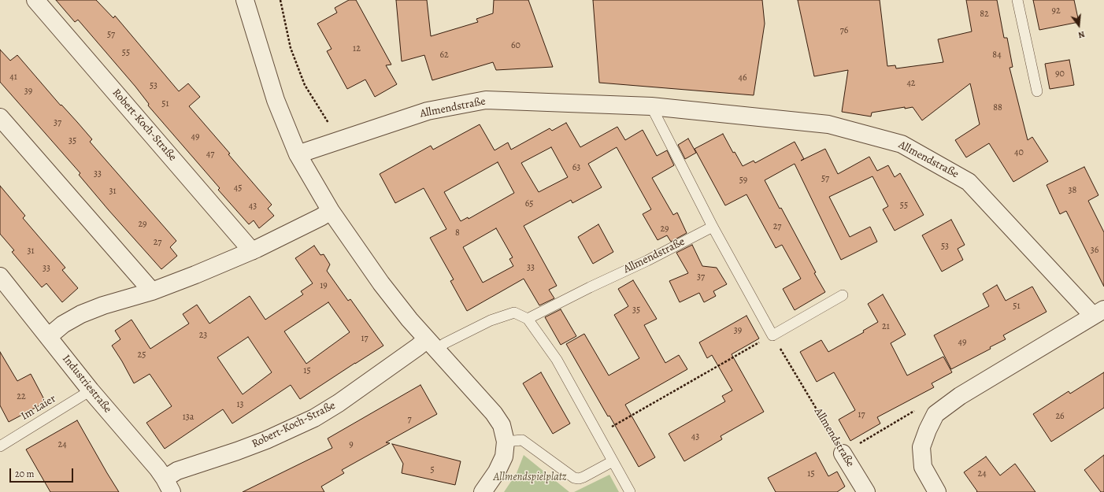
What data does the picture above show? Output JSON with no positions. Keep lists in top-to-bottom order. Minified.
{"streets":{"street":["Allmendstraße","Robert-Koch-Straße","Industriestraße"],"lane":["Im Laier"]},"crossings":[["Robert-Koch-Straße","Industriestraße"],["Industriestraße","Im Laier"]],"parks":["Allmendspielplatz"],"house_numbers":["92","82","76","57","60","12","55","62","84","90","41","46","42","53","39","51","88","37","49","35","40","47","63","33","57","59","45","38","31","65","55","43","29","27","29","8","27","53","36","31","33","33","37","19","51","35","21","39","23","17","49","25","15","22","13","17","26","13a","7","43","24","9","5","15","24"],"scale_bar":"20 m","north":"bottom"}
